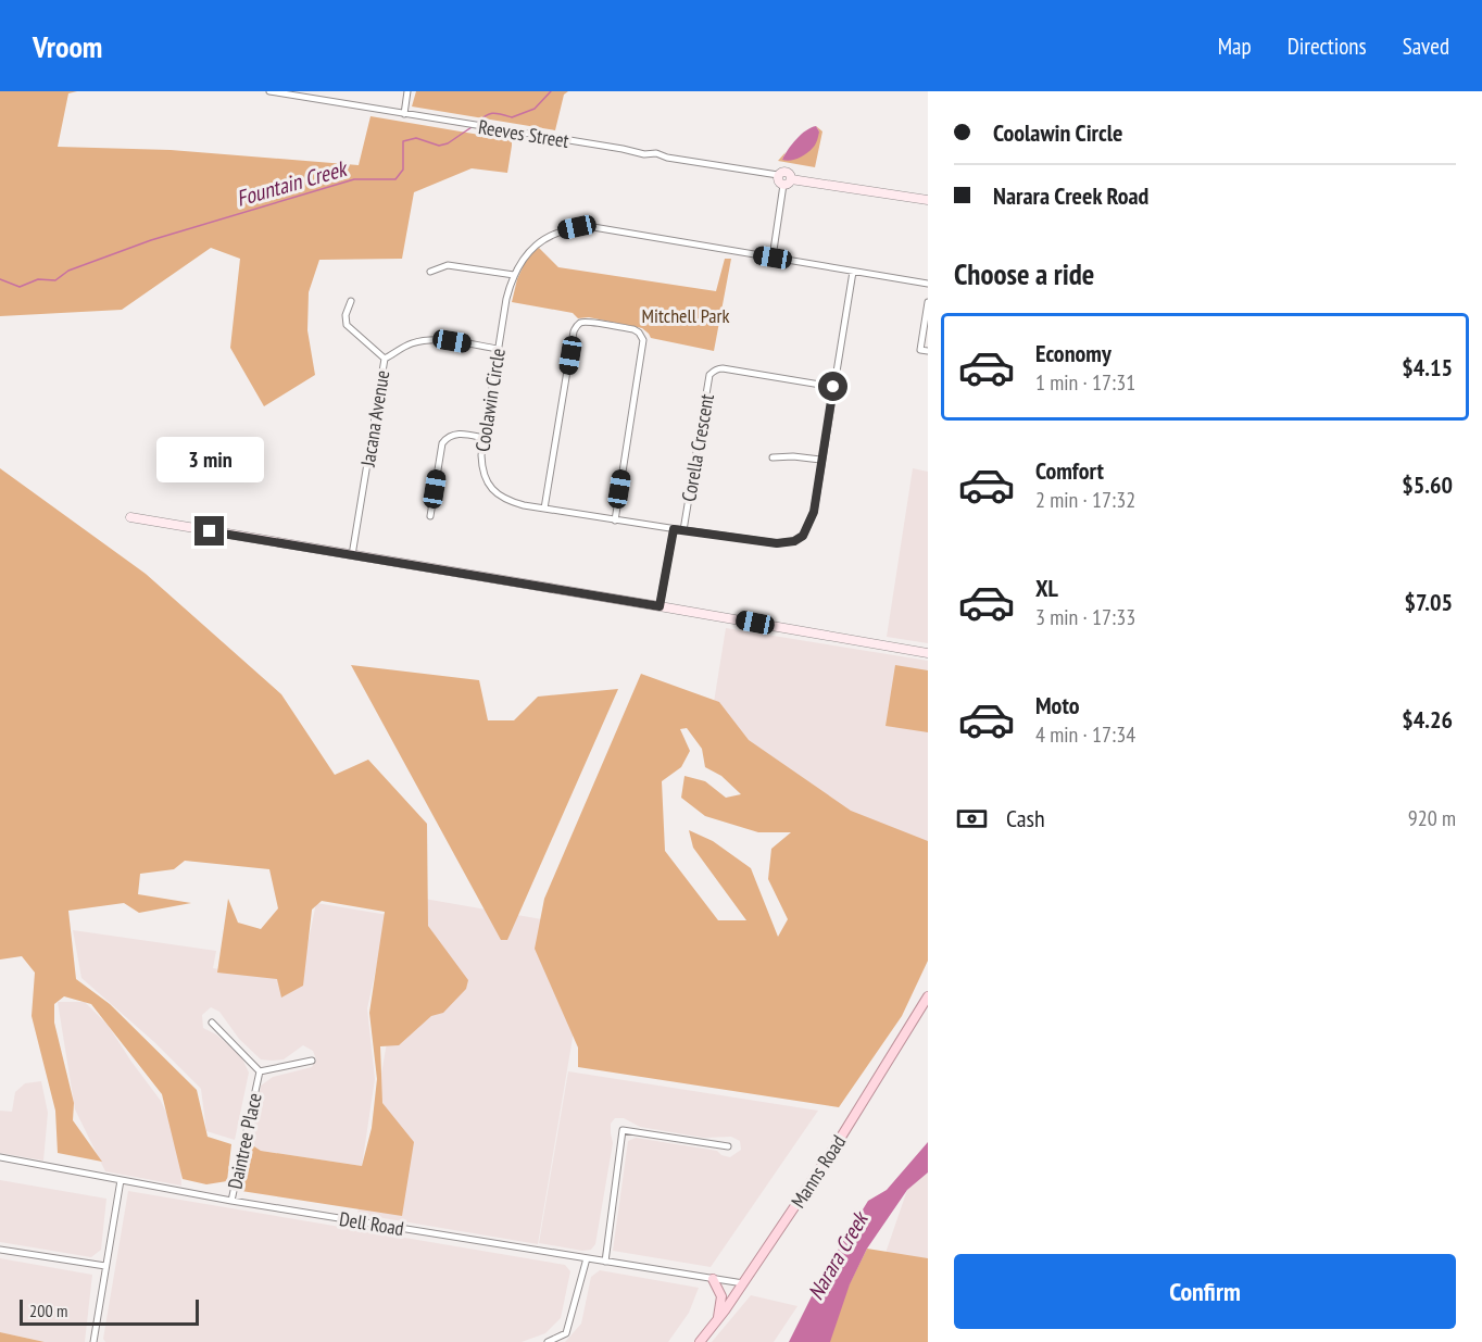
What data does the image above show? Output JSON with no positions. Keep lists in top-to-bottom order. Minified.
{"streets":{"main road":["Manns Road"],"street":["Reeves Street","Coolawin Circle","Jacana Avenue","Corella Crescent","Daintree Place","Dell Road"]},"crossings":[["Coolawin Circle","Jacana Avenue"],["Coolawin Circle","Corella Crescent"],["Daintree Place","Dell Road"],["Manns Road","Dell Road"]],"water":["Fountain Creek","Narara Creek"],"parks":["Mitchell Park"],"scale_bar":"200 m","page":{"header":"Vroom","nav":["Map","Directions","Saved"],"banner":["Coolawin Circle","Narara Creek Road"],"heading":"Choose a ride","list":[{"name":"Economy","note":"1 min · 17:31","value":"$4.15"},{"name":"Comfort","note":"2 min · 17:32","value":"$5.60"},{"name":"XL","note":"3 min · 17:33","value":"$7.05"},{"name":"Moto","note":"4 min · 17:34","value":"$4.26"}],"bubble":"3 min","pay":["Cash","920 m"],"buttons":"Confirm","scale":"200 m"}}
